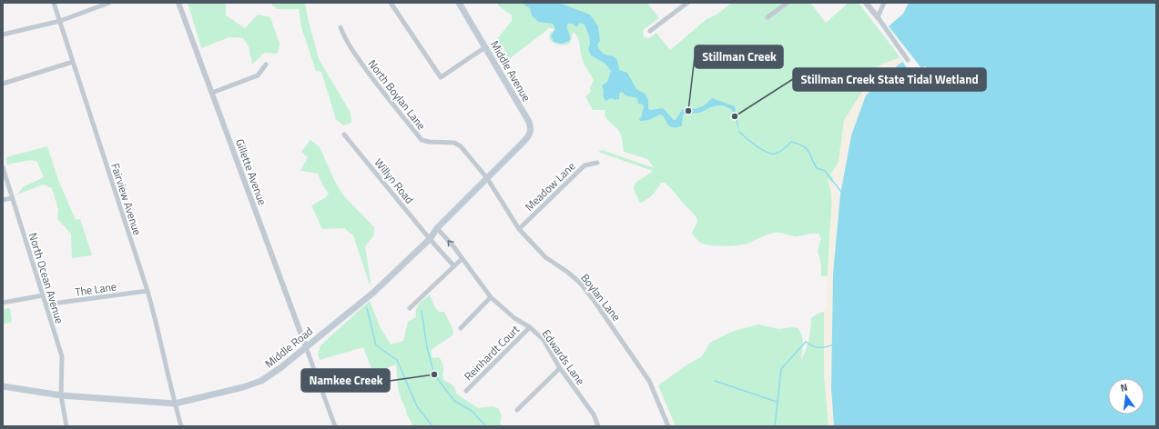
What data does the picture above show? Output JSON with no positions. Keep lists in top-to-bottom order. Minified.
{"streets":{"main road":["Middle Avenue","Middle Road"],"street":["North Boylan Lane","Gillette Avenue","Willyn Road","Meadow Lane","Fairview Avenue","North Ocean Avenue","The Lane","Boylan Lane","Reinhardt Court","Edwards Lane"]},"crossings":[["Middle Avenue","Middle Road"],["North Boylan Lane","Boylan Lane"],["North Boylan Lane","Middle Road"],["Gillette Avenue","Middle Road"],["Willyn Road","Middle Road"],["Meadow Lane","Boylan Lane"],["Fairview Avenue","The Lane"],["Fairview Avenue","Middle Road"],["North Ocean Avenue","The Lane"],["North Ocean Avenue","Middle Road"],["Boylan Lane","Middle Road"],["Middle Road","Edwards Lane"],["Reinhardt Court","Edwards Lane"]],"places":["Stillman Creek","Stillman Creek State Tidal Wetland","Namkee Creek"],"north":"top"}
